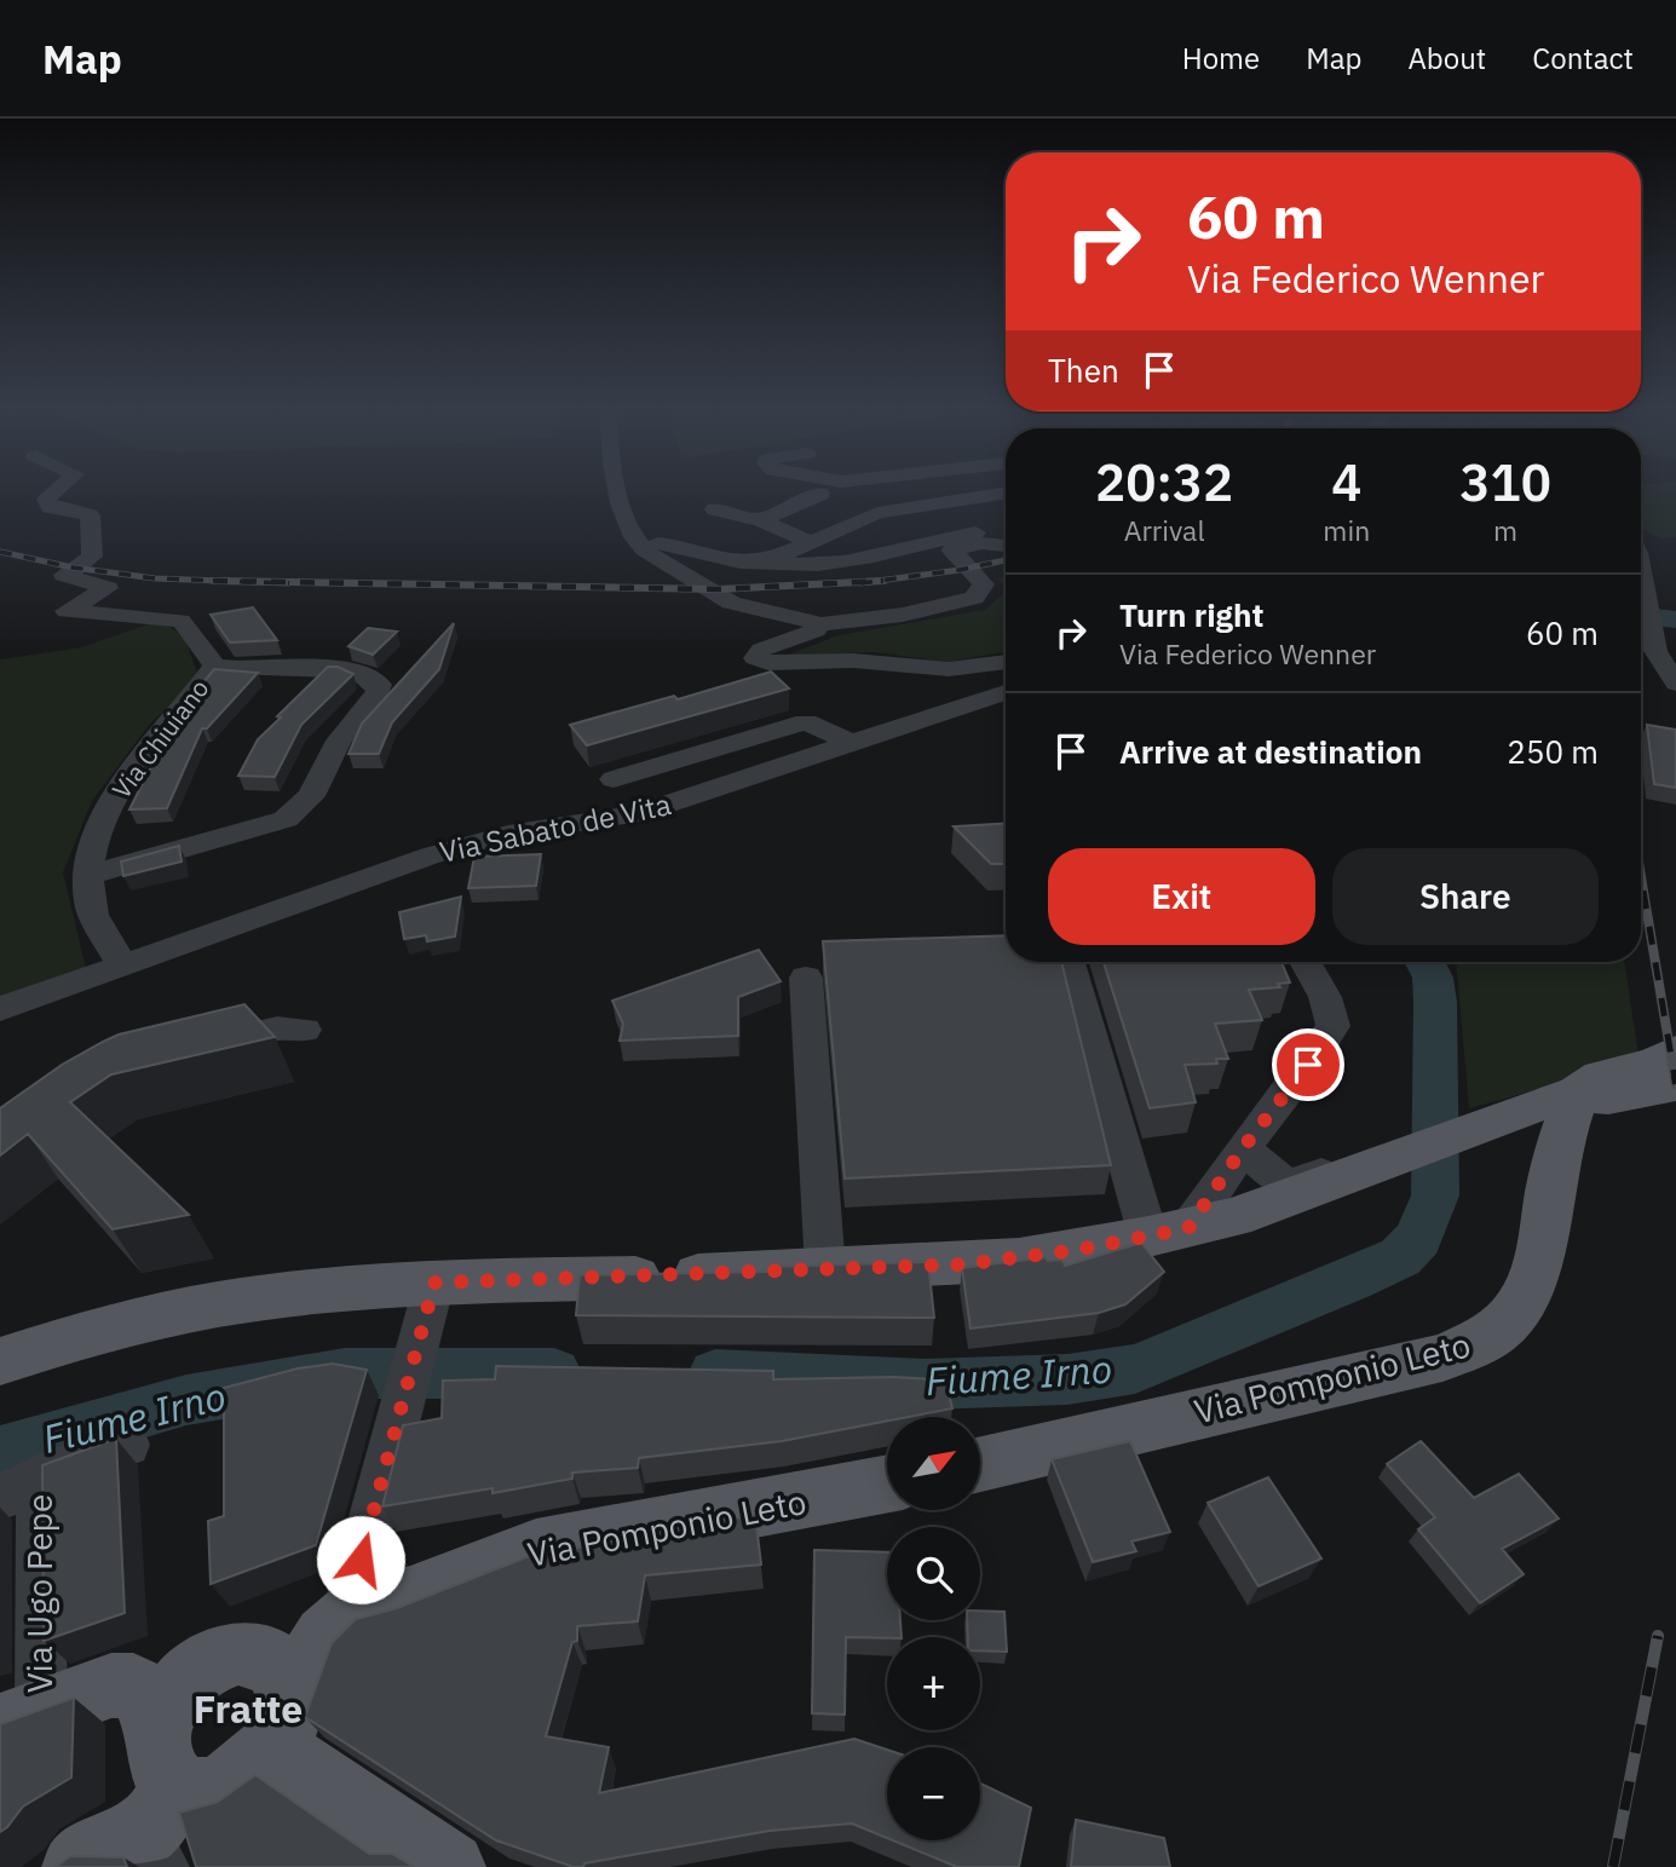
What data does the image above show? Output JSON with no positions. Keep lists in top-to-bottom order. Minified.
{"streets":{"main road":["Via Pomponio Leto"],"street":["Via Chiuiano","Via Sabato de Vita","Via Ugo Pepe"]},"crossings":[["Via Chiuiano","Via Sabato de Vita"]],"districts":["Fratte"],"water":["Fiume Irno"],"north":"top right","page":{"header":"Map","nav":["Home","Map","About","Contact"],"turn":["60 m","Via Federico Wenner"],"then":"Then","eta":["20:32","Arrival","4","min","310","m"],"list":[{"name":"Turn right","note":"Via Federico Wenner","value":"60 m"},{"name":"Arrive at destination","value":"250 m"}],"buttons":["Exit","Share"],"map_buttons":["+","−"]}}
